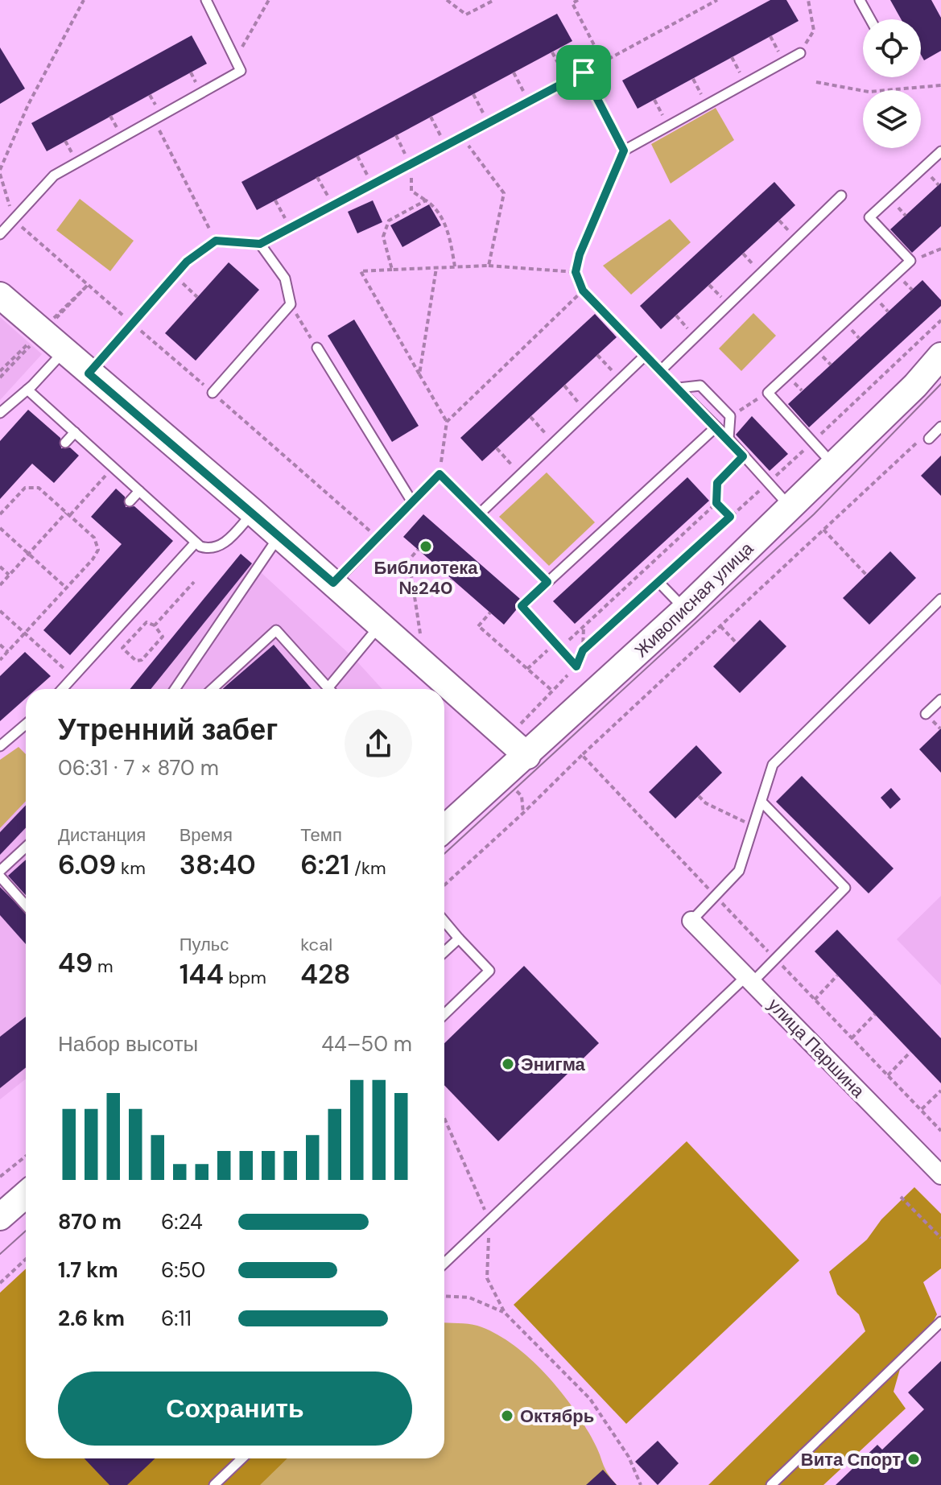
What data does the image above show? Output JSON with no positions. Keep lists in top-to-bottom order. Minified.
{"streets":{"street":["Живописная улица","улица Паршина"]},"places":["Библиотека №240","Энигма","Октябрь","Вита Спорт"],"page":{"heading":["Утренний забег","06:31 · 7 × 870 m"],"stats":[["Дистанция","6.09 km"],["Время","38:40"],["Темп","6:21 /km"],["49 m"],["Пульс","144 bpm"],["kcal","428"]],"chart":["Набор высоты","44–50 m"],"list":[{"name":"870 m","note":"6:24"},{"name":"1.7 km","note":"6:50"},{"name":"2.6 km","note":"6:11"}],"buttons":"Сохранить"}}
